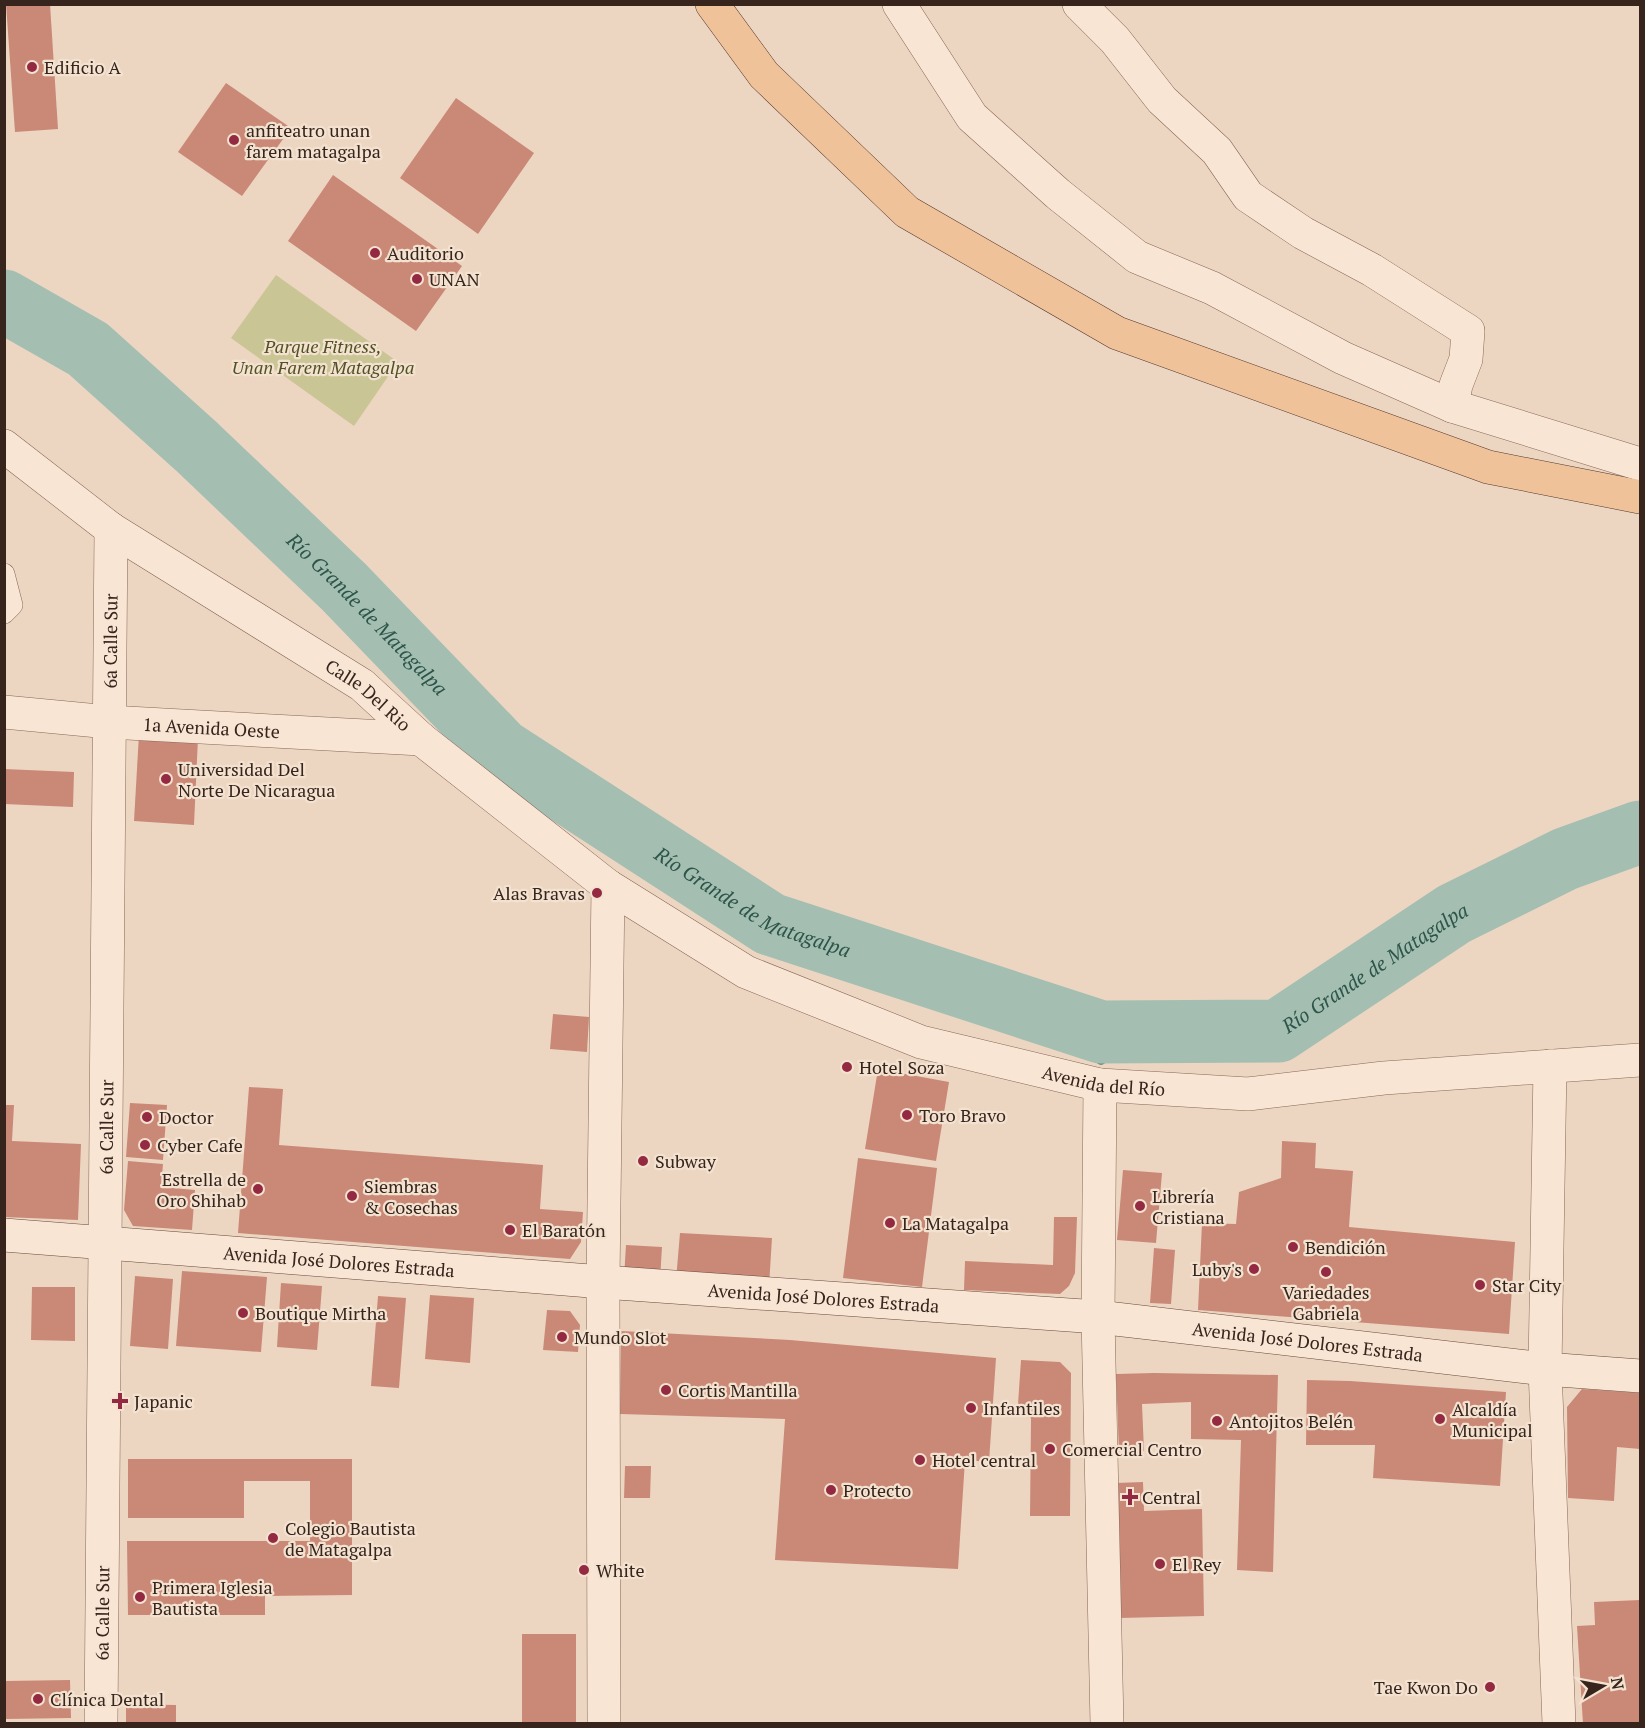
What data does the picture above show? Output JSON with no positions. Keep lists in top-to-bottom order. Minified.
{"streets":{"street":["6a Calle Sur","Calle Del Rio","1a Avenida Oeste","Avenida del Río","Avenida José Dolores Estrada"]},"crossings":[["6a Calle Sur","Calle Del Rio"],["6a Calle Sur","1a Avenida Oeste"],["6a Calle Sur","Avenida José Dolores Estrada"],["Calle Del Rio","1a Avenida Oeste"],["Calle Del Rio","Avenida del Río"]],"water":["Río Grande de Matagalpa"],"parks":["Parque Fitness, Unan Farem Matagalpa"],"places":{"other":["Edificio A","anfiteatro unan farem matagalpa","Auditorio","UNAN","Universidad Del Norte De Nicaragua","Alas Bravas","Hotel Soza","Toro Bravo","Doctor","Cyber Cafe","Subway","Estrella de Oro Shihab","Siembras & Cosechas","Librería Cristiana","La Matagalpa","El Baratón","Bendición","Luby's","Variedades Gabriela","Star City","Boutique Mirtha","Mundo Slot","Cortis Mantilla","Infantiles","Alcaldía Municipal","Antojitos Belén","Comercial Centro","Hotel central","Protecto","Colegio Bautista de Matagalpa","El Rey","White","Primera Iglesia Bautista","Tae Kwon Do","Clínica Dental"],"health":["Japanic","Central"]},"north":"right"}
